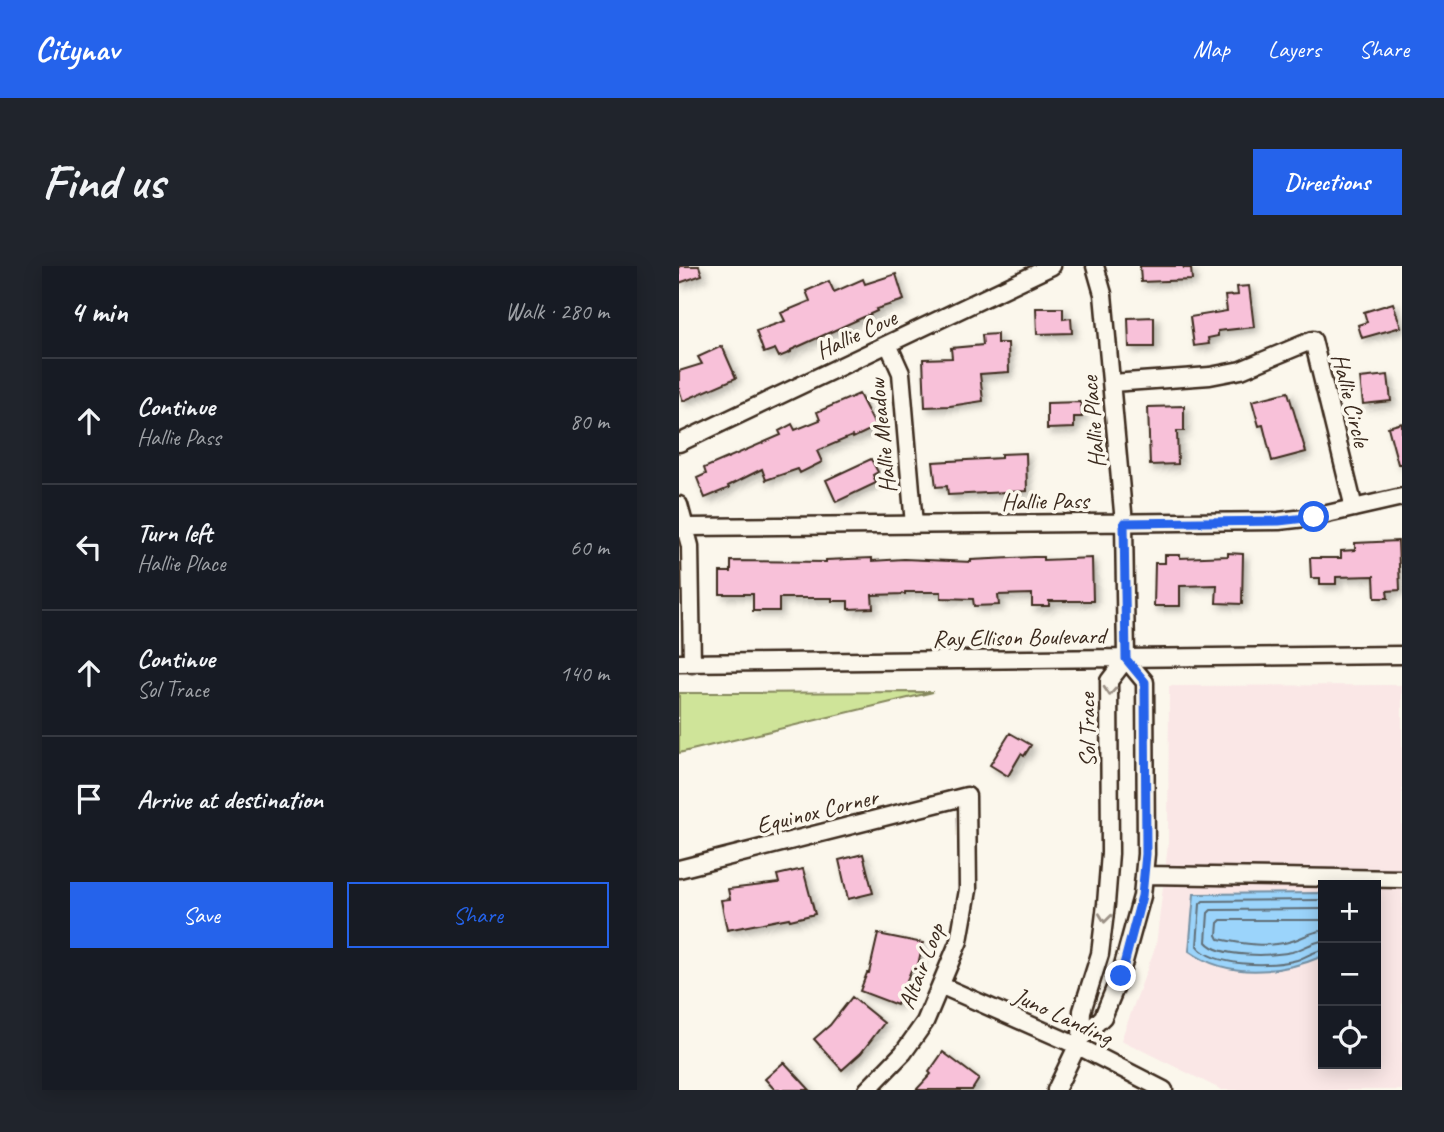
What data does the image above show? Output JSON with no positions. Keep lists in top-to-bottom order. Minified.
{"streets":{"street":["Hallie Cove","Hallie Circle","Hallie Place","Hallie Meadow","Hallie Pass","Ray Ellison Boulevard","Sol Trace","Equinox Corner","Altair Loop","Juno Landing"]},"crossings":[["Hallie Cove","Hallie Meadow"],["Hallie Circle","Hallie Place"],["Hallie Circle","Hallie Pass"],["Hallie Place","Hallie Pass"],["Hallie Place","Ray Ellison Boulevard"],["Hallie Place","Sol Trace"],["Hallie Meadow","Hallie Pass"],["Ray Ellison Boulevard","Sol Trace"],["Sol Trace","Juno Landing"],["Equinox Corner","Altair Loop"],["Altair Loop","Juno Landing"]],"page":{"header":"Citynav","nav":["Map","Layers","Share"],"buttons":["Directions",["Save","Share"]],"title":"Find us","heading":["4 min","Walk · 280 m"],"list":[["Continue","Hallie Pass","80 m"],["Turn left","Hallie Place","60 m"],["Continue","Sol Trace","140 m"],"Arrive at destination"],"map_buttons":["+","−"]}}
